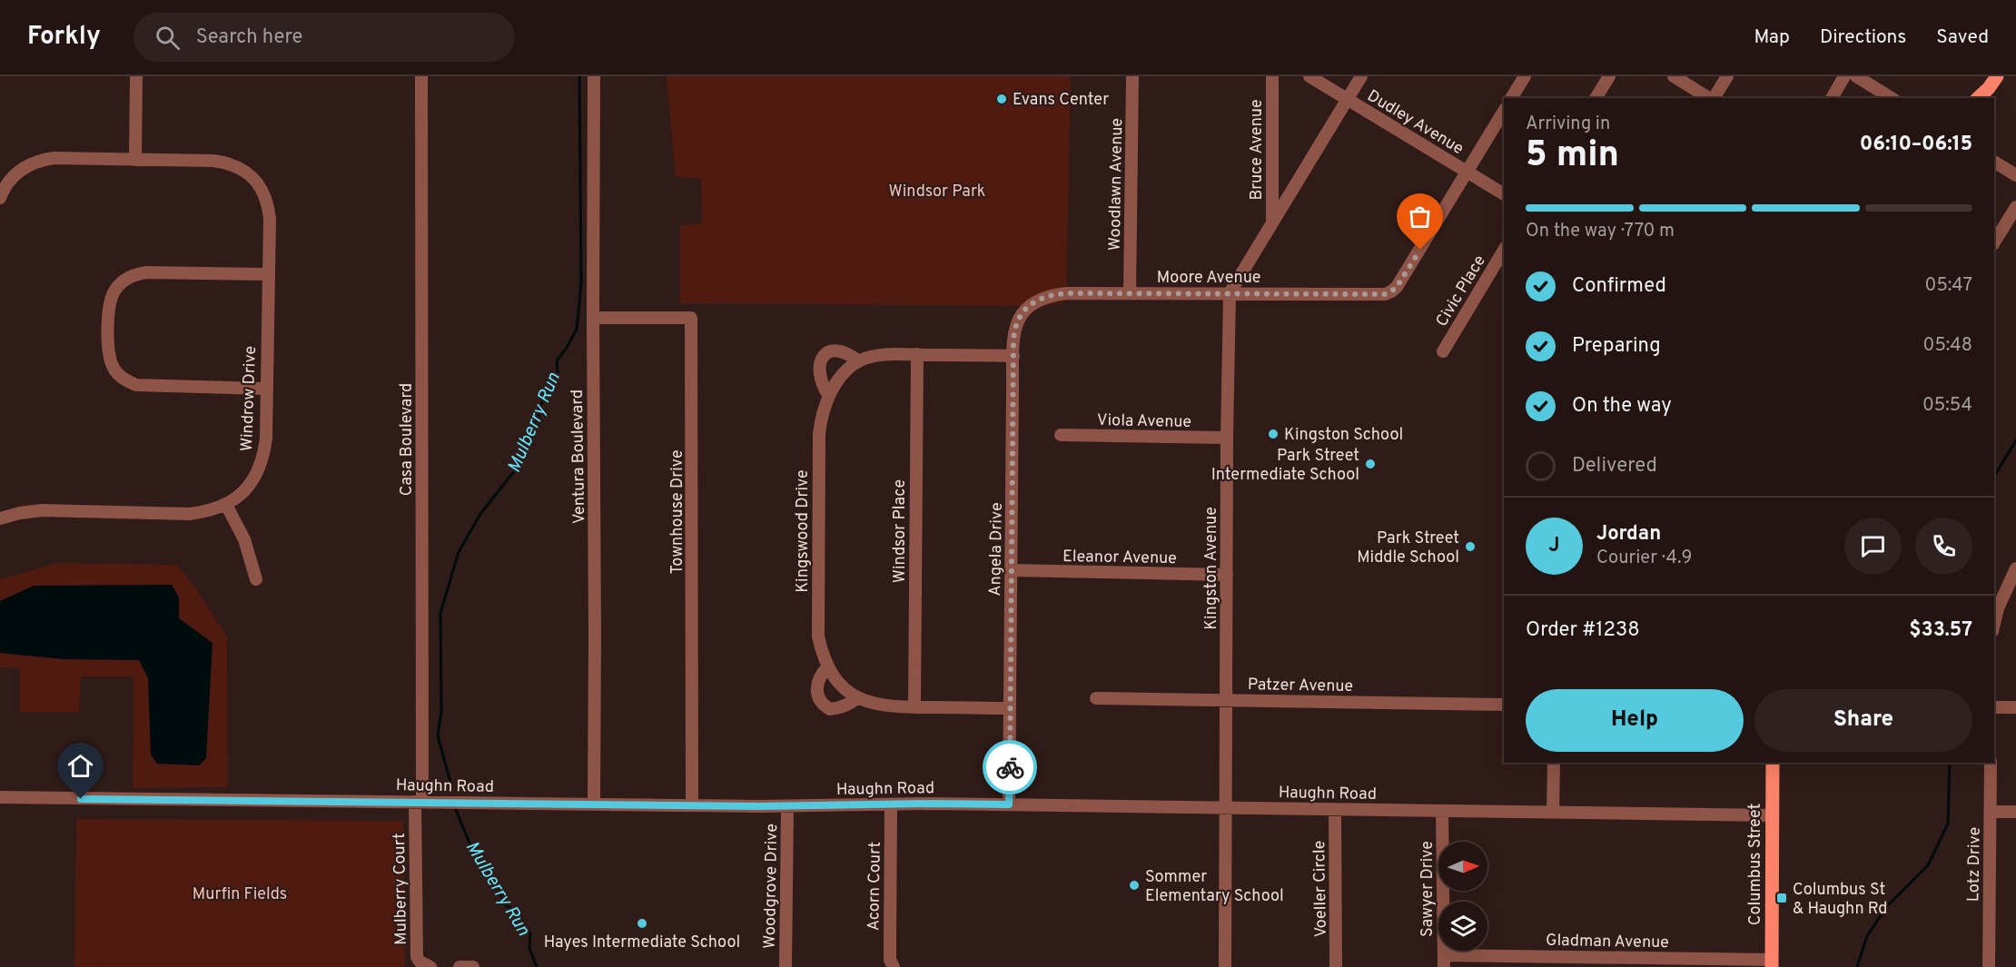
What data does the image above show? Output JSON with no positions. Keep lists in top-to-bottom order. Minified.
{"streets":{"main road":["Columbus Street"],"street":["Dudley Avenue","Bruce Avenue","Woodlawn Avenue","Moore Avenue","Civic Place","Windrow Drive","Viola Avenue","Casa Boulevard","Ventura Boulevard","Townhouse Drive","Kingswood Drive","Windsor Place","Angela Drive","Eleanor Avenue","Kingston Avenue","Patzer Avenue","Haughn Road","Lotz Drive","Woodgrove Drive","Acorn Court","Mulberry Court","Voeller Circle","Sawyer Drive","Gladman Avenue"]},"crossings":[["Dudley Avenue","Moore Avenue"],["Woodlawn Avenue","Moore Avenue"],["Moore Avenue","Angela Drive"],["Moore Avenue","Kingston Avenue"],["Viola Avenue","Kingston Avenue"],["Casa Boulevard","Haughn Road"],["Casa Boulevard","Mulberry Court"],["Ventura Boulevard","Townhouse Drive"],["Ventura Boulevard","Haughn Road"],["Townhouse Drive","Haughn Road"],["Kingswood Drive","Windsor Place"],["Kingswood Drive","Angela Drive"],["Angela Drive","Eleanor Avenue"],["Angela Drive","Haughn Road"],["Eleanor Avenue","Kingston Avenue"],["Kingston Avenue","Patzer Avenue"],["Kingston Avenue","Haughn Road"],["Haughn Road","Columbus Street"],["Haughn Road","Woodgrove Drive"],["Haughn Road","Acorn Court"],["Haughn Road","Mulberry Court"],["Haughn Road","Voeller Circle"],["Haughn Road","Sawyer Drive"],["Columbus Street","Gladman Avenue"],["Sawyer Drive","Gladman Avenue"]],"water":["Mulberry Run"],"parks":["Windsor Park","Murfin Fields"],"places":{"other":["Evans Center","Kingston School","Park Street Intermediate School","Park Street Middle School","Sommer Elementary School","Hayes Intermediate School"],"transit":["Columbus St & Haughn Rd"]},"north":"right","page":{"header":"Forkly","search":"Search here","nav":["Map","Directions","Saved"],"heading":["5 min","Arriving in","06:10–06:15"],"panel":["Jordan","Courier · 4.9","Order #1238","$33.57"],"bar":"On the way · 770 m","list":[["Confirmed","05:47"],["Preparing","05:48"],["On the way","05:54"],"Delivered"],"round":"J","buttons":["Help","Share"]}}
